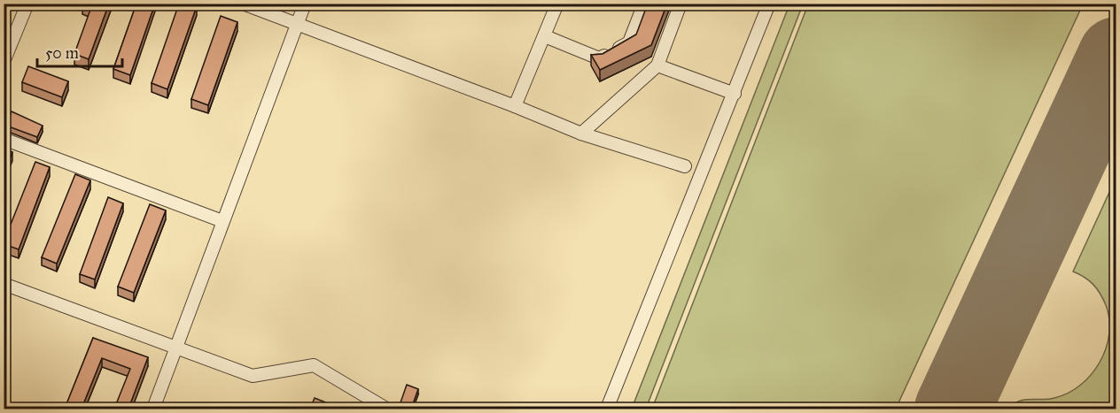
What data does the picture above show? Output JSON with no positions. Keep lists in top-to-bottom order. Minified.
{"scale_bar":"50 m"}
